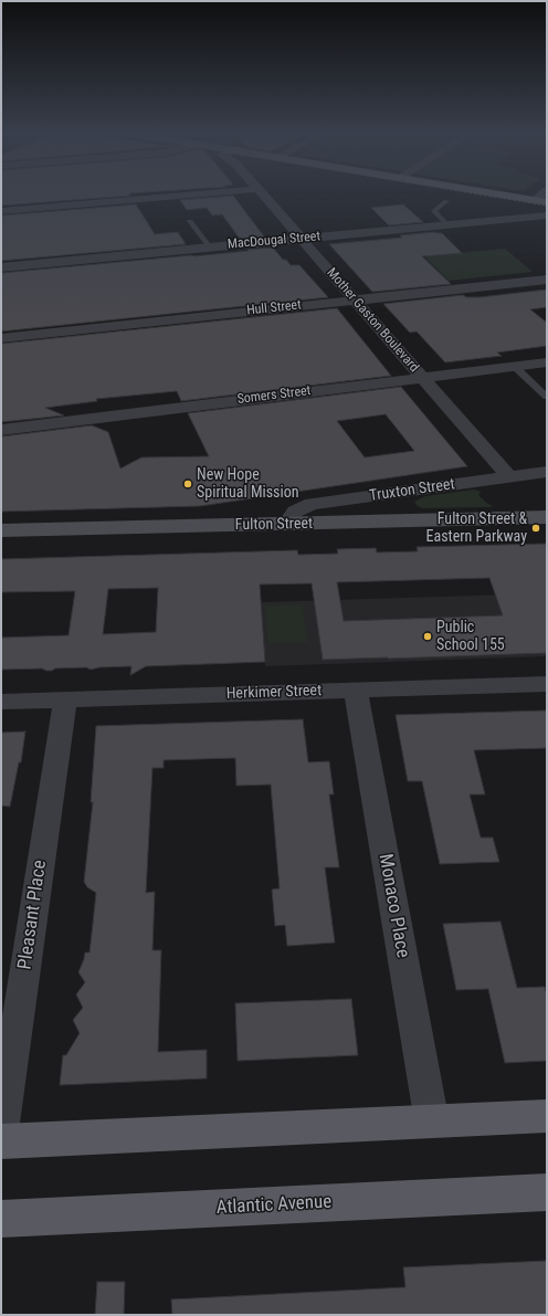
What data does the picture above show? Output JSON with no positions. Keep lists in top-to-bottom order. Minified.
{"streets":{"main road":["Fulton Street","Atlantic Avenue"],"street":["MacDougal Street","Hull Street","Mother Gaston Boulevard","Somers Street","Truxton Street","Herkimer Street","Monaco Place","Pleasant Place"]},"crossings":[["MacDougal Street","Mother Gaston Boulevard"],["Hull Street","Mother Gaston Boulevard"],["Mother Gaston Boulevard","Somers Street"],["Mother Gaston Boulevard","Truxton Street"],["Truxton Street","Fulton Street"],["Herkimer Street","Monaco Place"],["Herkimer Street","Pleasant Place"]],"places":["New Hope Spiritual Mission","Fulton Street & Eastern Parkway","Public School 155"]}
